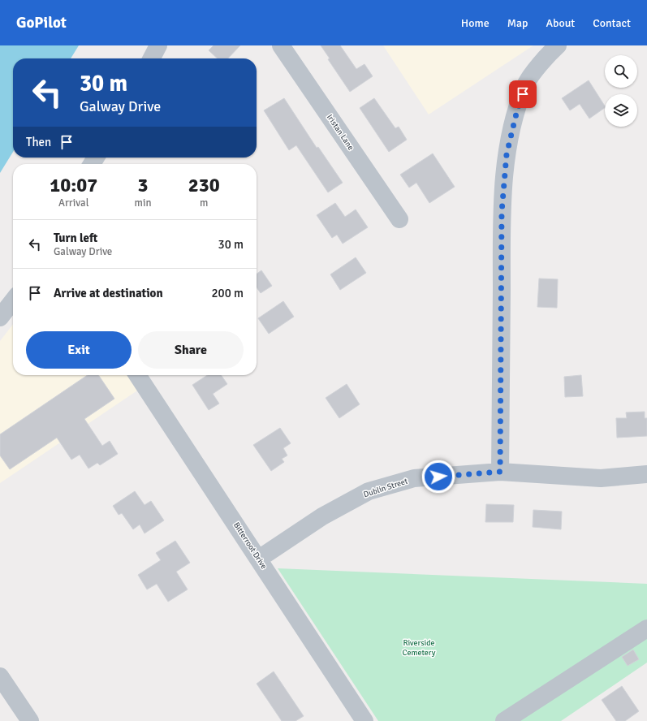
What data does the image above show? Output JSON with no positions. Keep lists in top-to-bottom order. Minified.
{"streets":{"street":["Iristan Lane","Dublin Street","Bitterroot Drive"]},"crossings":[["Dublin Street","Bitterroot Drive"]],"parks":["Riverside Cemetery"],"page":{"header":"GoPilot","nav":["Home","Map","About","Contact"],"turn":["30 m","Galway Drive"],"then":"Then","eta":["10:07","Arrival","3","min","230","m"],"list":[{"name":"Turn left","note":"Galway Drive","value":"30 m"},{"name":"Arrive at destination","value":"200 m"}],"buttons":["Exit","Share"]}}
